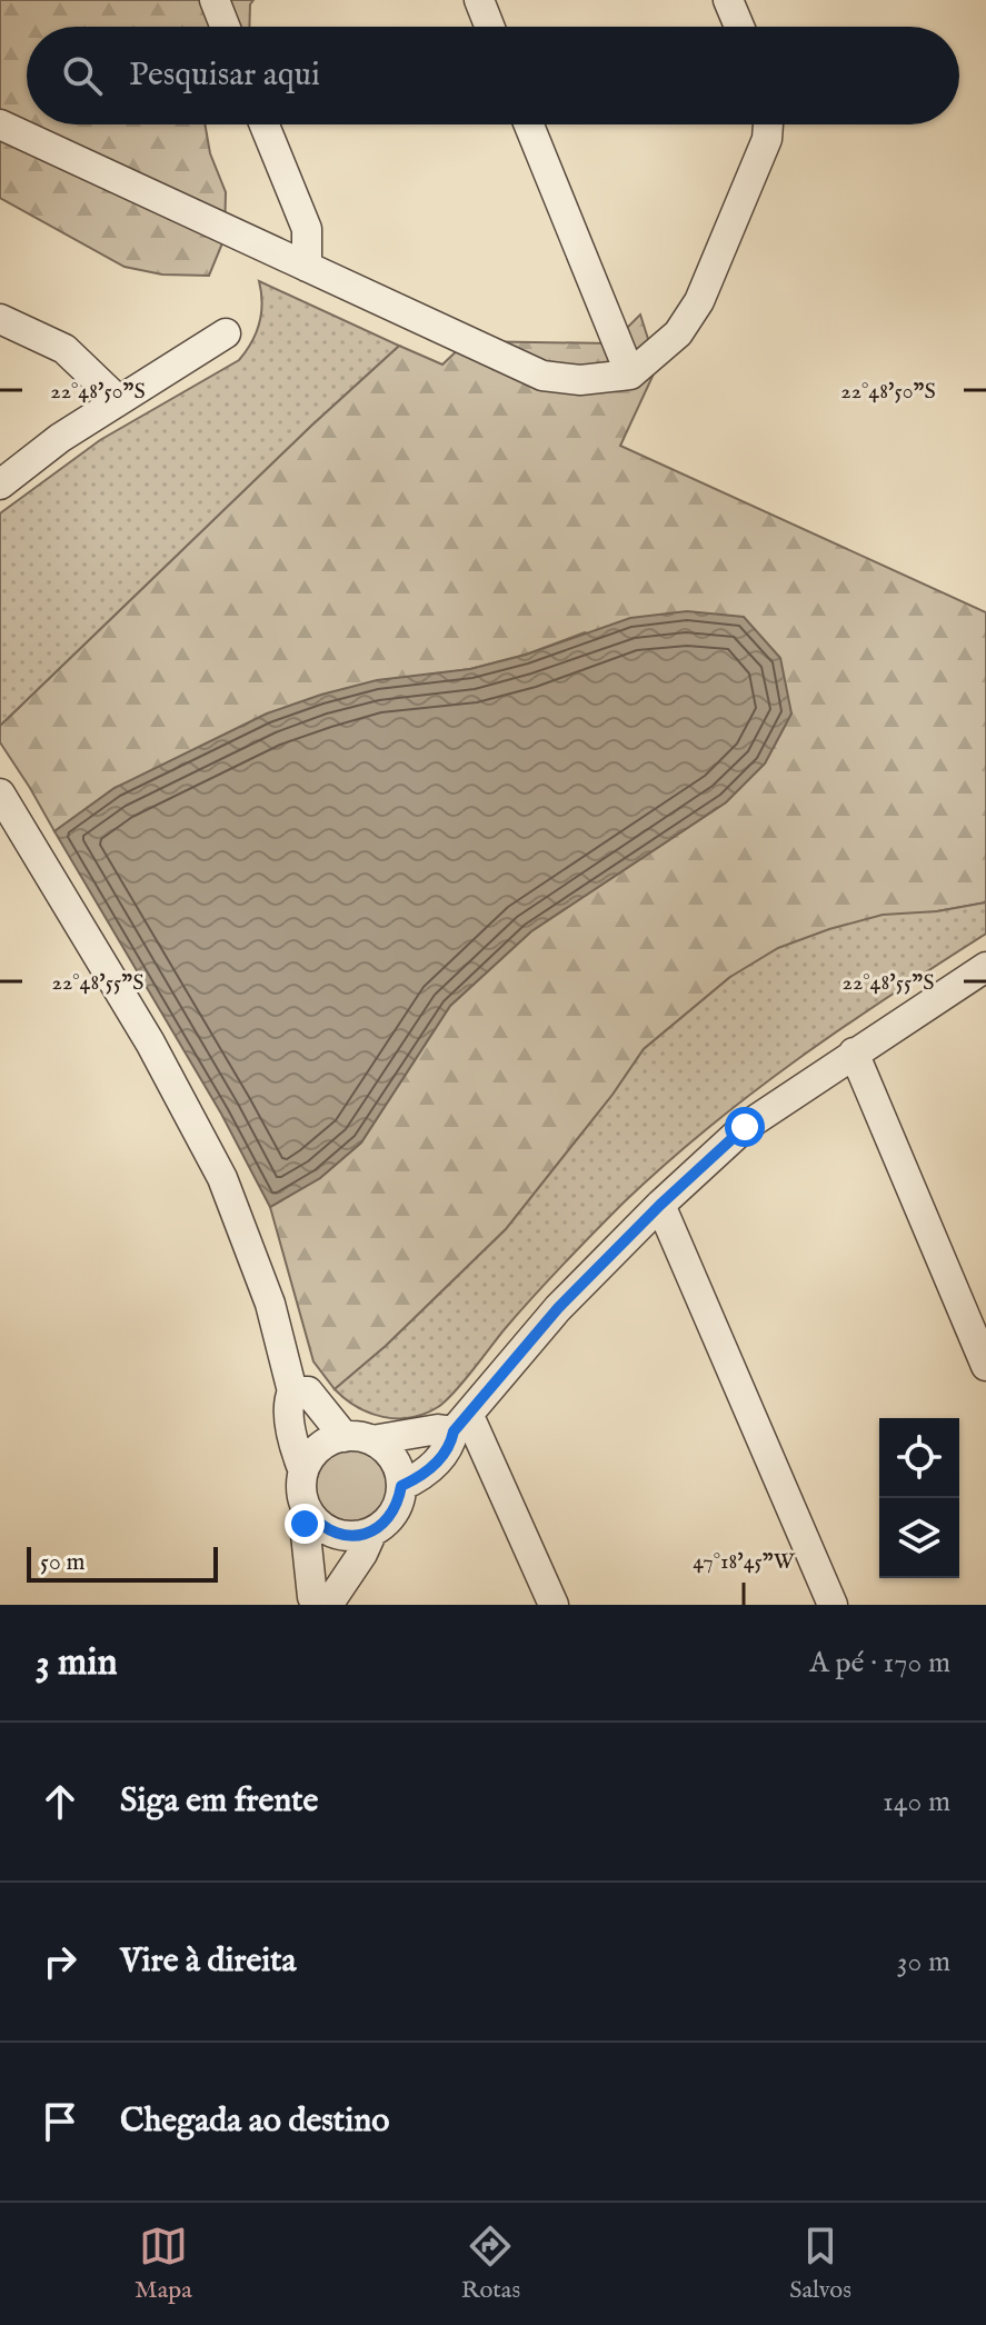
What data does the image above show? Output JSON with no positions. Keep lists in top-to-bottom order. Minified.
{"scale_bar":"50 m","page":{"search":"Pesquisar aqui","scale":"50 m","heading":["3 min","A pé · 170 m"],"list":[["Siga em frente","140 m"],["Vire à direita","30 m"],"Chegada ao destino"],"nav":["Mapa","Rotas","Salvos"]},"coordinates":["22°48'50\"S","22°48'55\"S","47°18'45\"W"]}
